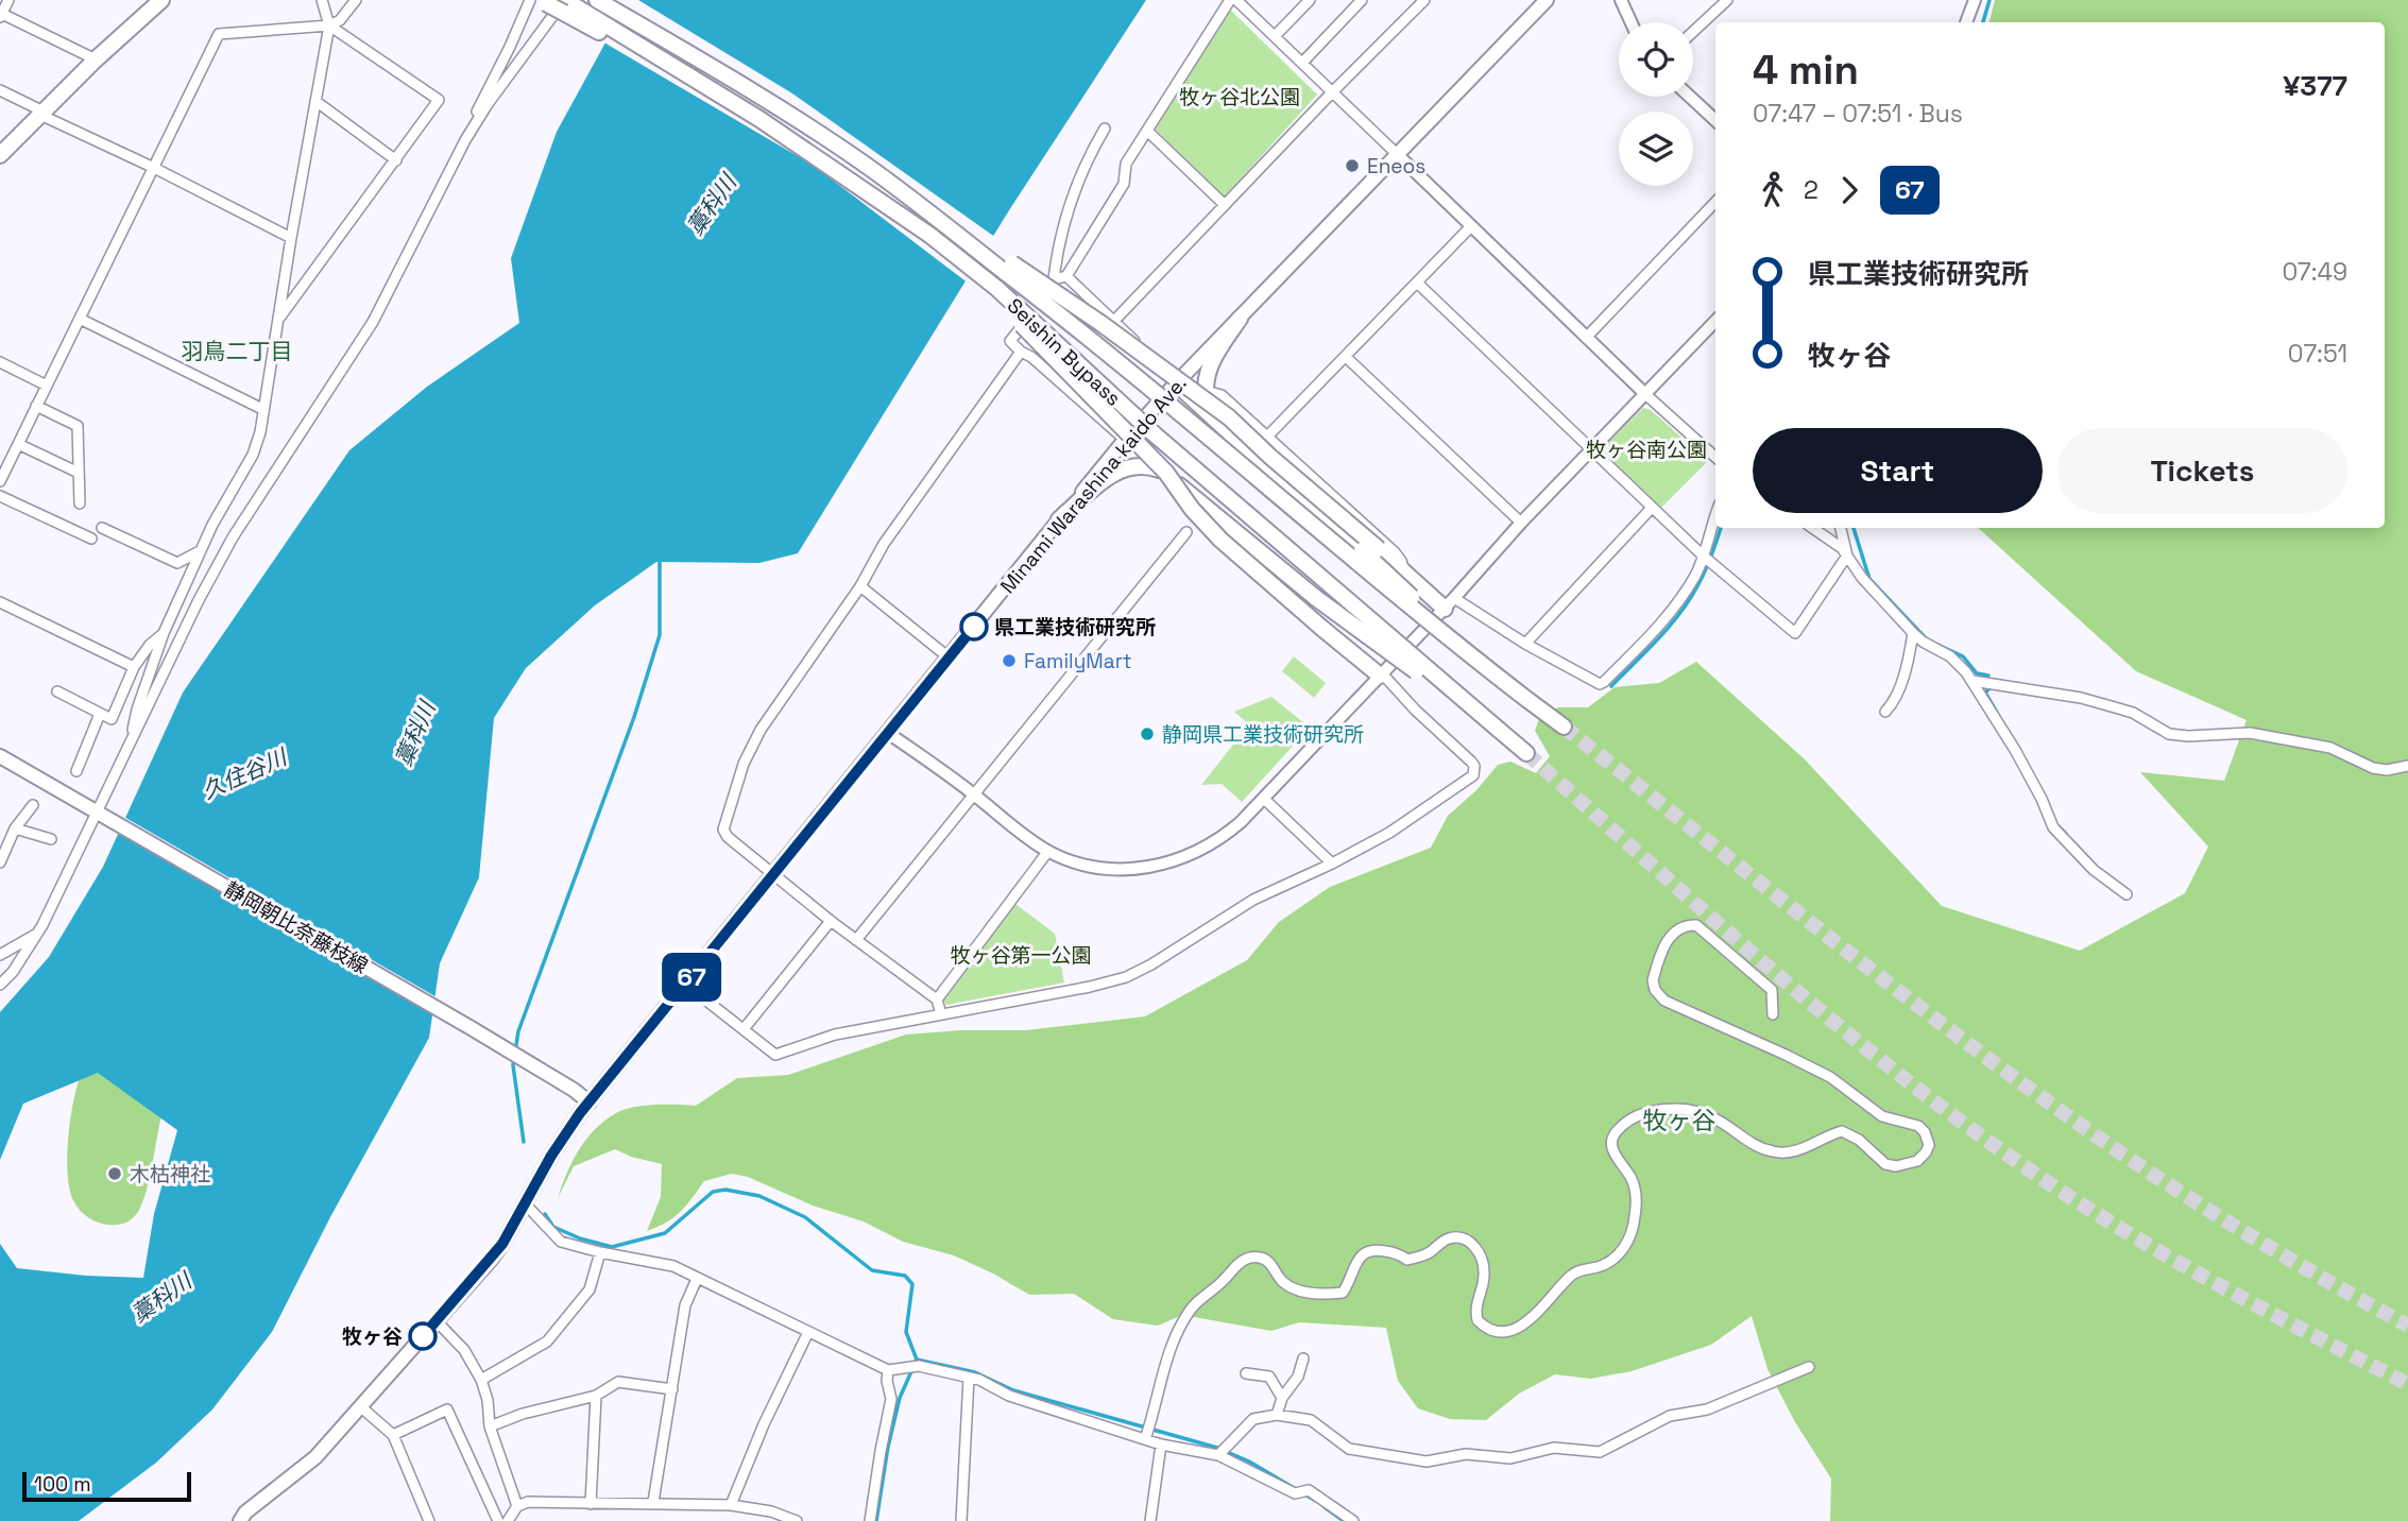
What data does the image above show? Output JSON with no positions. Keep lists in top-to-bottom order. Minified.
{"streets":{"highway":["Seishin Bypass"],"main road":["Minami Warashina kaido Ave.","静岡朝比奈藤枝線"]},"crossings":[["Minami Warashina kaido Ave.","静岡朝比奈藤枝線"]],"districts":["羽鳥二丁目","牧ヶ谷"],"water":["藁科川","久住谷川"],"parks":["牧ヶ谷北公園","牧ヶ谷南公園","牧ヶ谷第一公園"],"places":["Eneos","県工業技術研究所","FamilyMart","静岡県工業技術研究所","木枯神社","牧ヶ谷"],"lines":["bus line 67"],"scale_bar":"100 m","page":{"on_map":"67","heading":["4 min","07:47 – 07:51 · Bus","¥377"],"legs":["2","67"],"list":[{"name":"県工業技術研究所","value":"07:49"},{"name":"牧ヶ谷","value":"07:51"}],"buttons":["Start","Tickets"],"scale":"100 m"}}
